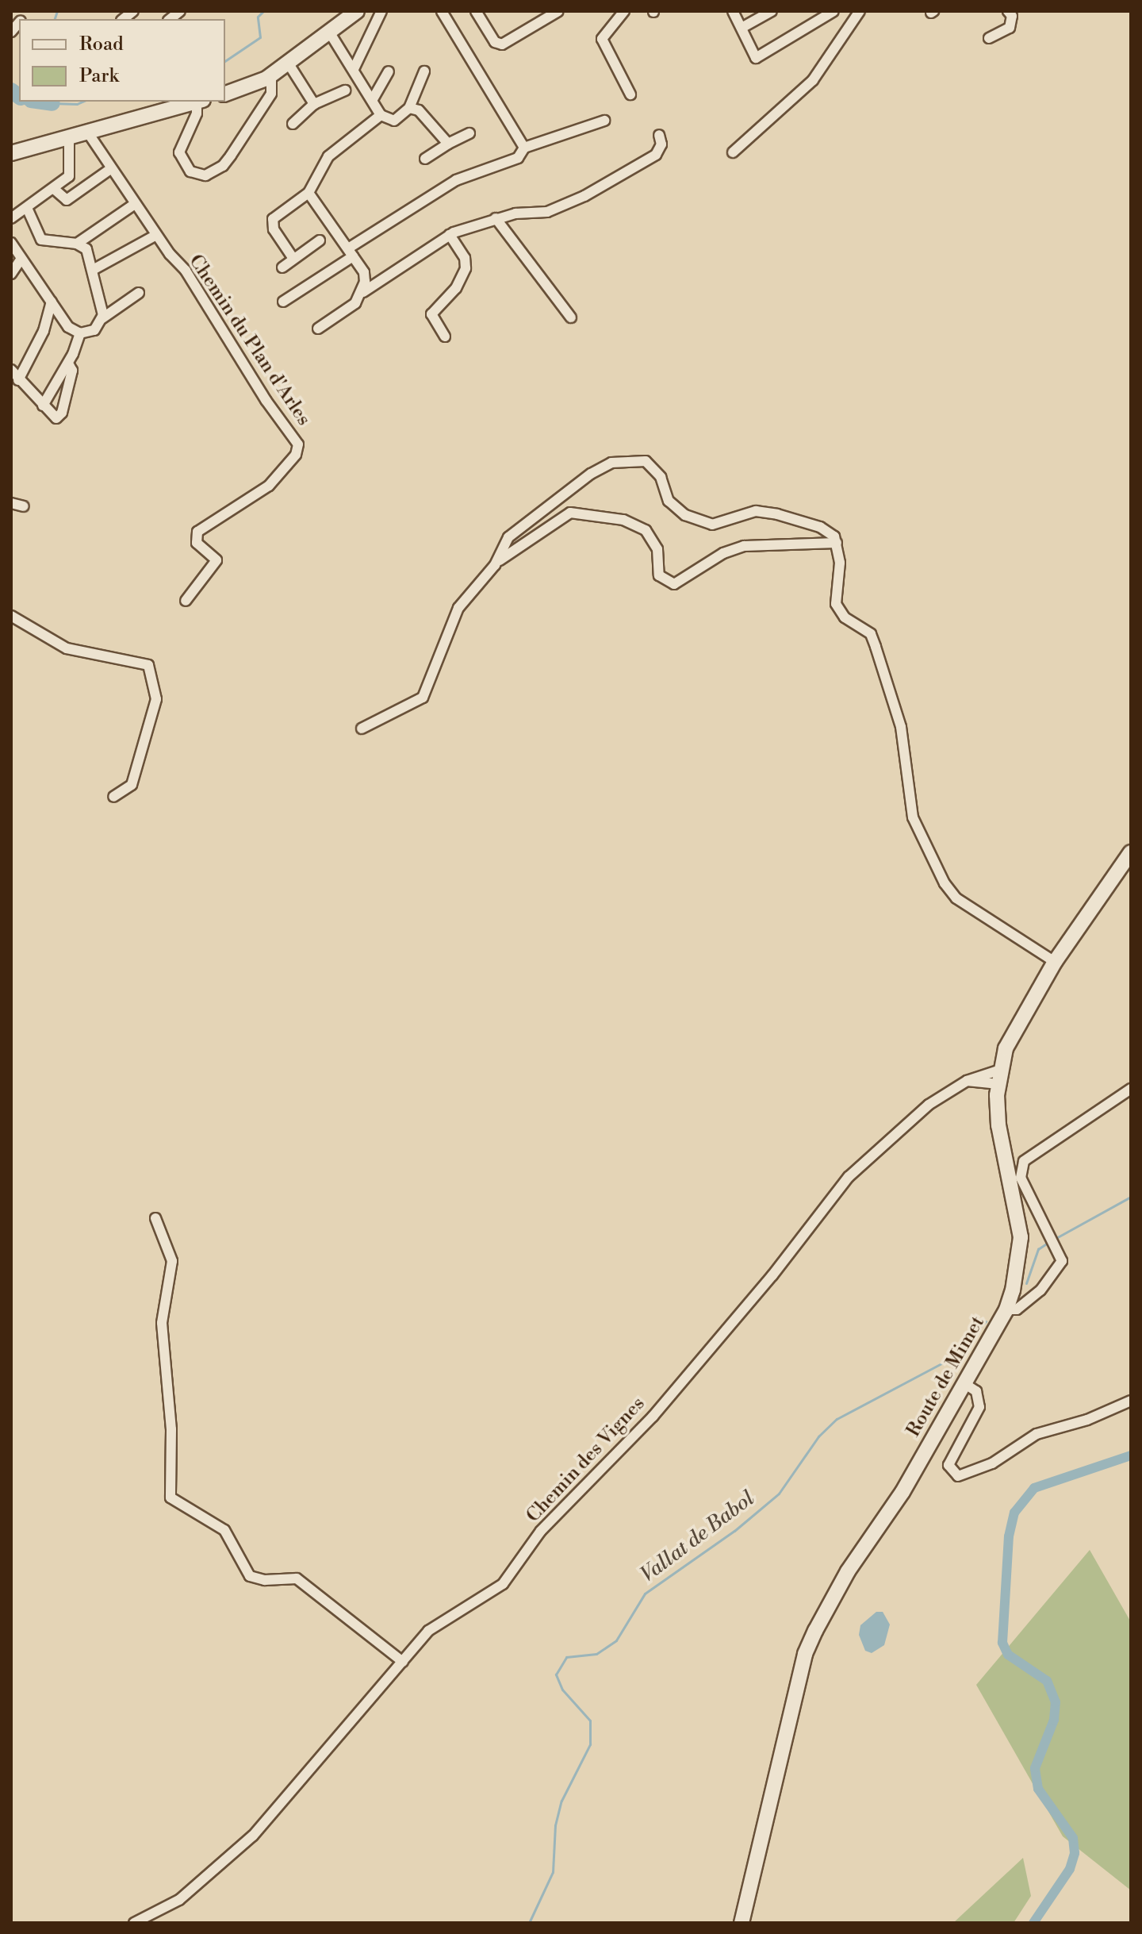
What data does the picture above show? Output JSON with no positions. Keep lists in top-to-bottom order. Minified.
{"streets":{"main road":["Route de Mimet"],"street":["Chemin du Plan d'Arles","Chemin des Vignes"]},"crossings":[["Route de Mimet","Chemin des Vignes"]],"water":["Vallat de Babol"],"legend":["Road","Park"]}
